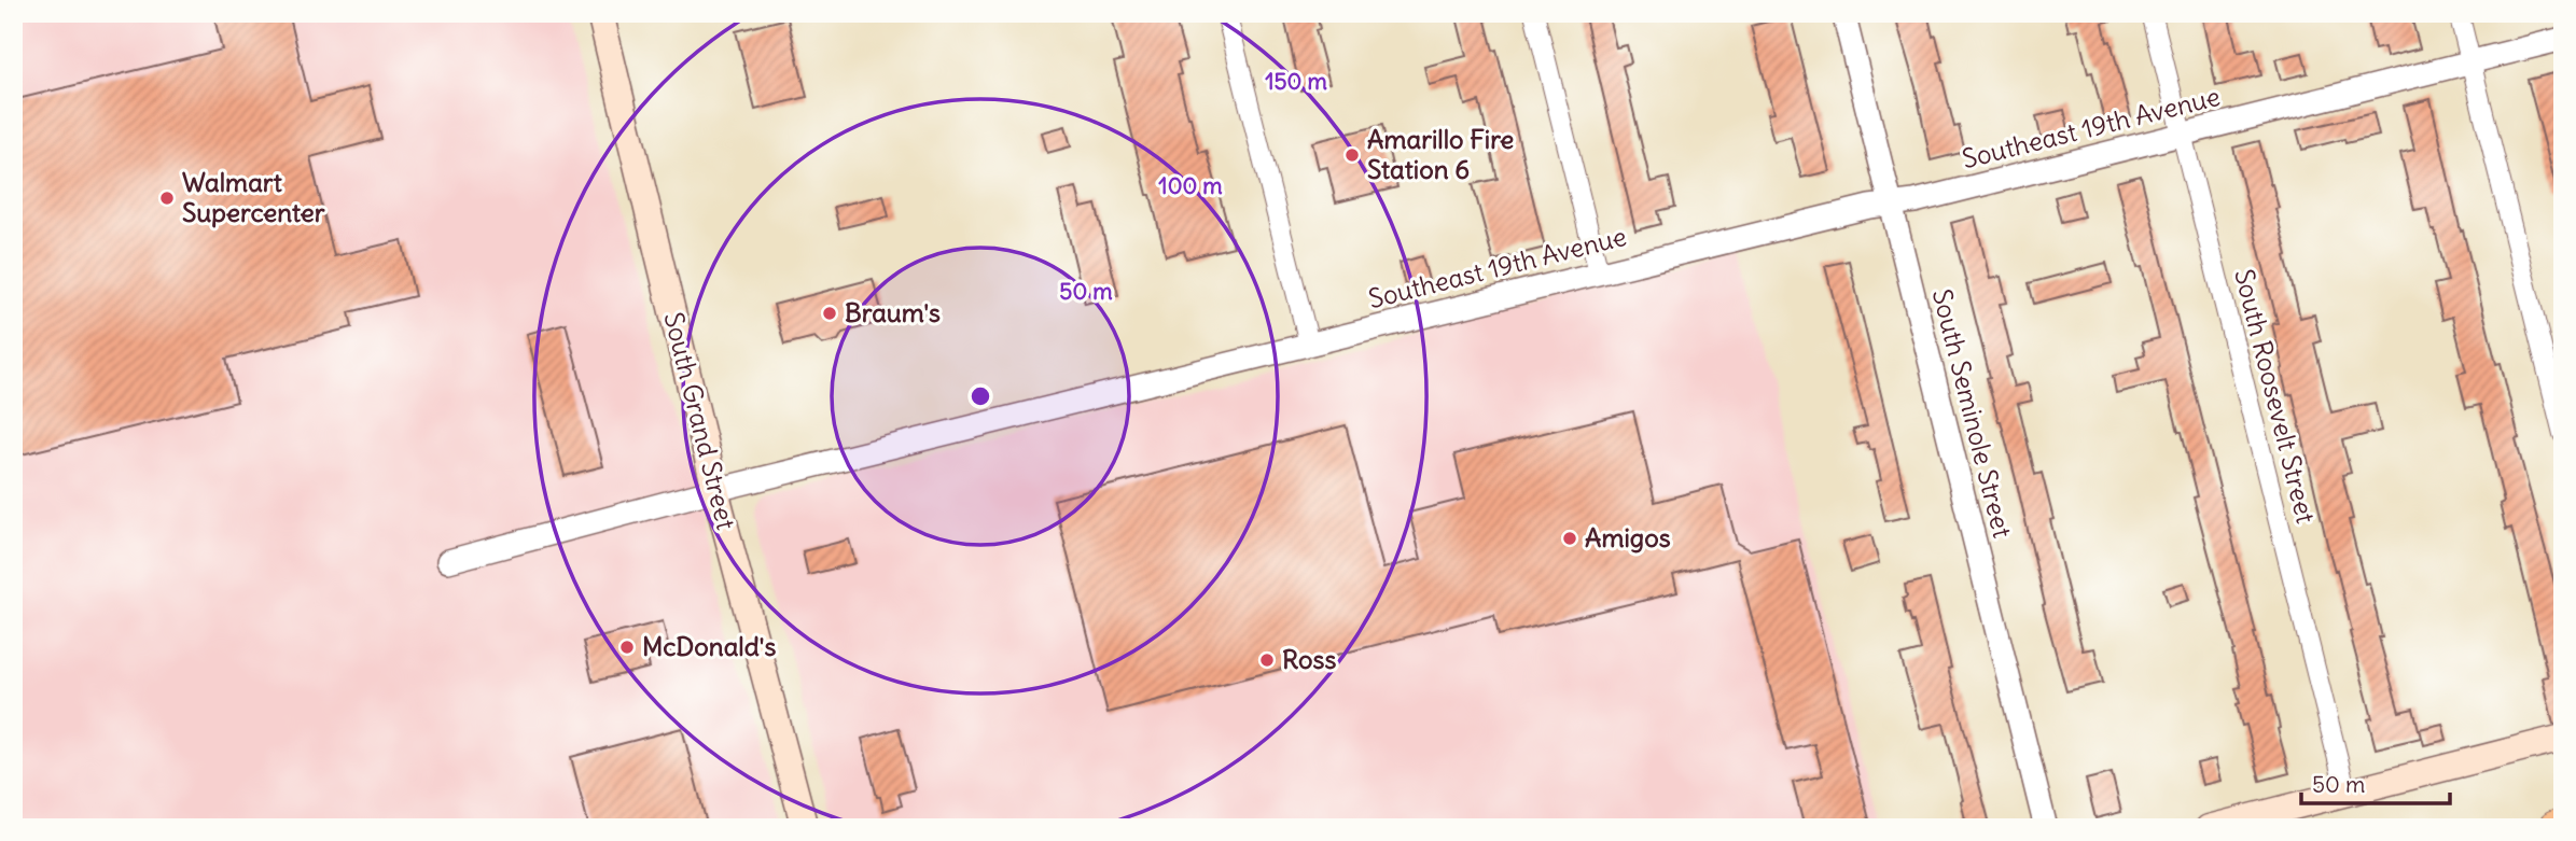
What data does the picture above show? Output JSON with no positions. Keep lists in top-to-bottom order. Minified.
{"streets":{"main road":["South Grand Street"],"street":["Southeast 19th Avenue","South Roosevelt Street","South Seminole Street"]},"crossings":[["Southeast 19th Avenue","South Roosevelt Street"],["Southeast 19th Avenue","South Seminole Street"],["Southeast 19th Avenue","South Grand Street"]],"places":["Amarillo Fire Station 6","Walmart Supercenter","Braum's","Amigos","McDonald's","Ross"],"scale_bar":"50 m","rings":["150 m","100 m","50 m"]}
